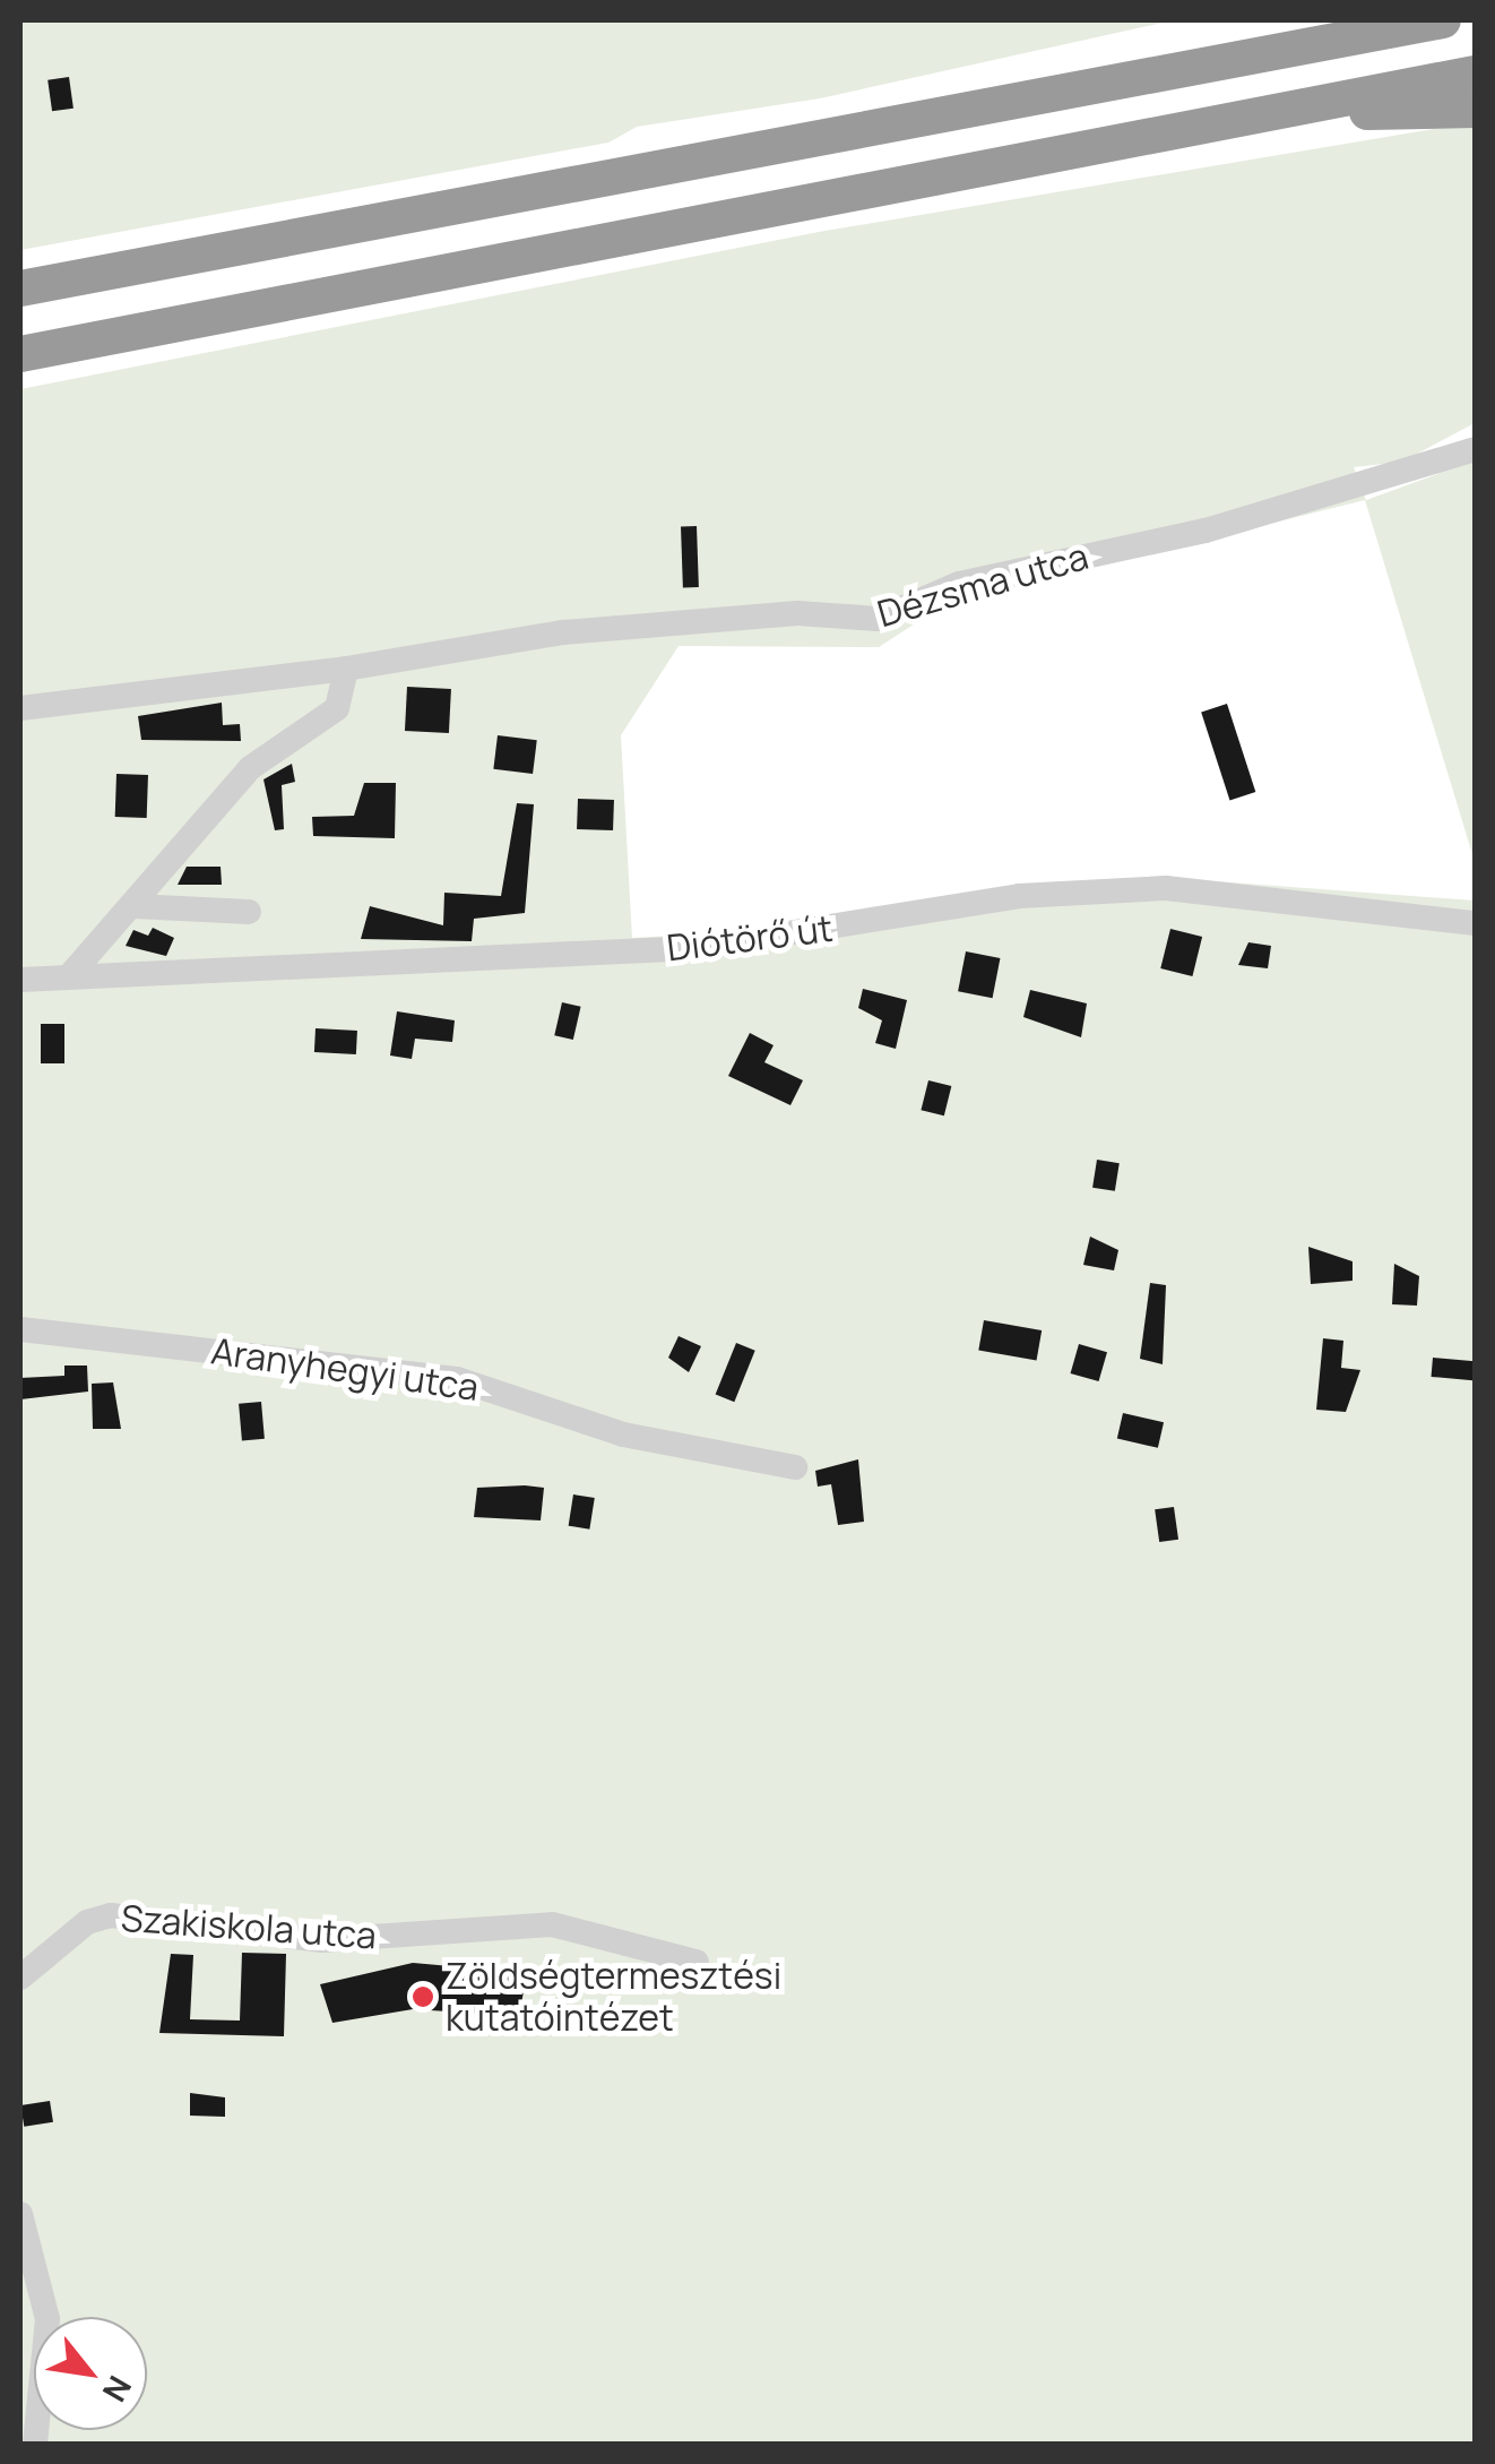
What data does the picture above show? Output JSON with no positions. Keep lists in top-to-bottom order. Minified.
{"streets":{"street":["Dézsma utca","Diótörő út","Aranyhegyi utca","Szakiskola utca"]},"places":["Zöldségtermesztési kutatóintézet"],"north":"bottom right"}
